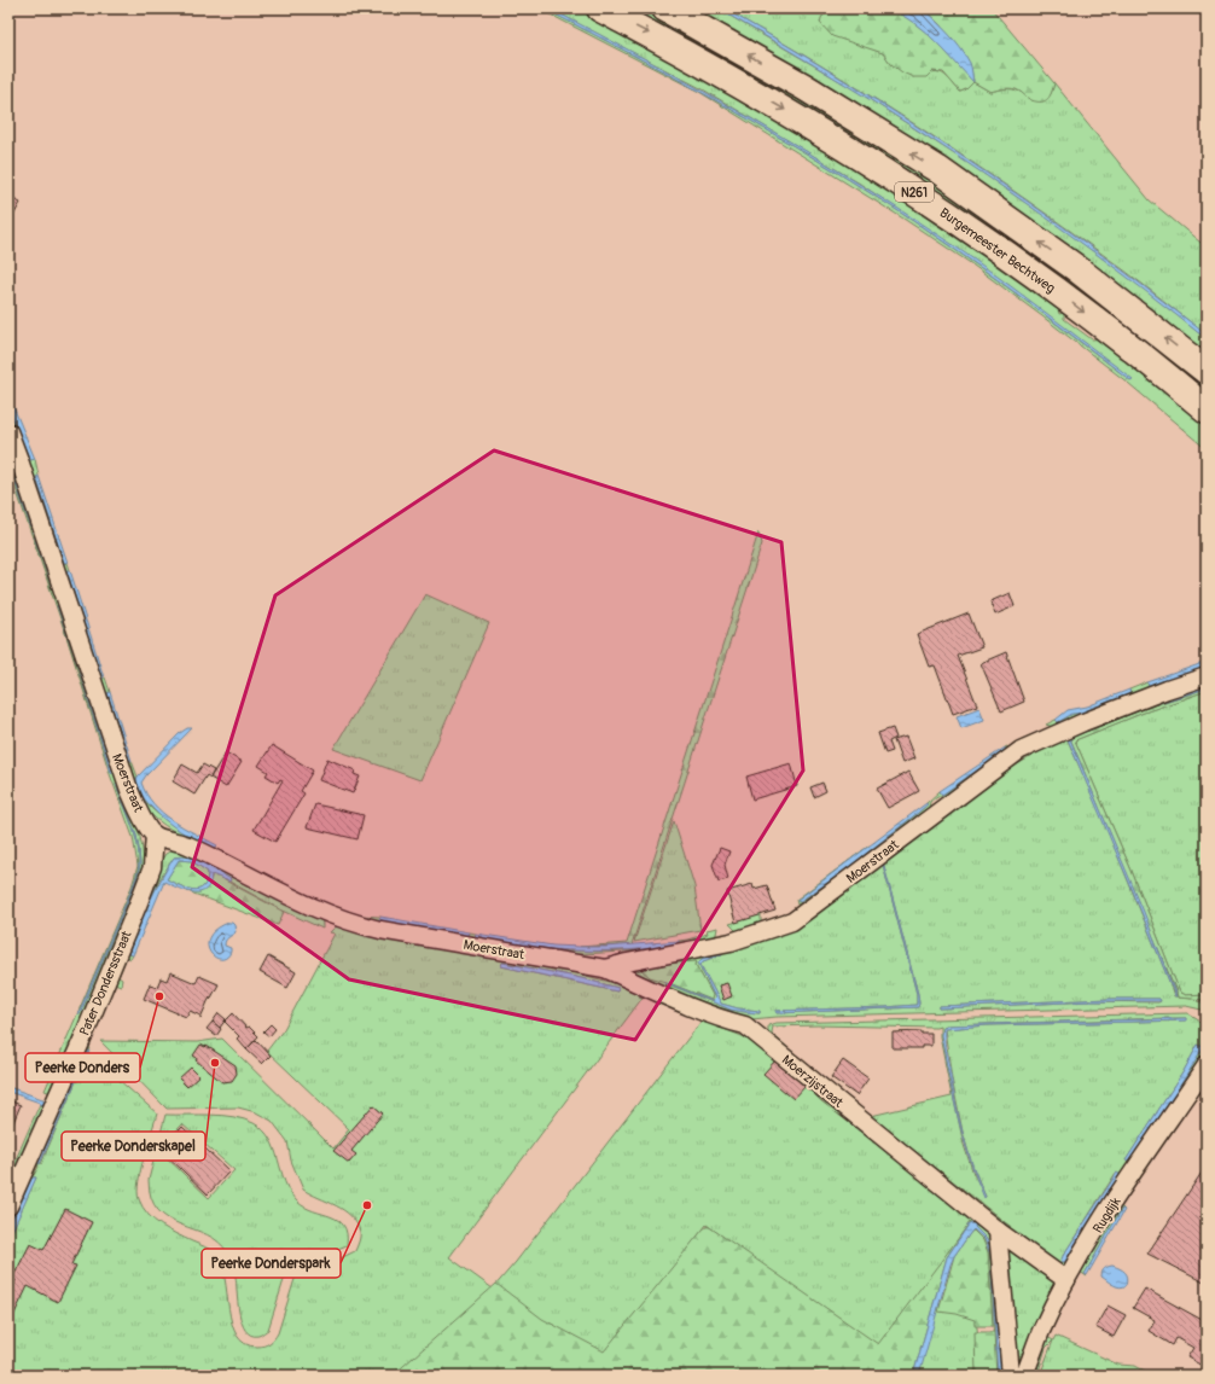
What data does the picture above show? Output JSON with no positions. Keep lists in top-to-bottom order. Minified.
{"streets":{"main road":["N261","Burgemeester Bechtweg"],"street":["Moerstraat","Pater Dondersstraat","Moerzijstraat","Rugdijk"]},"crossings":[["Moerstraat","Pater Dondersstraat"],["Moerstraat","Moerzijstraat"],["Moerzijstraat","Rugdijk"]],"places":["Peerke Donders","Peerke Donderskapel","Peerke Donderspark"]}
